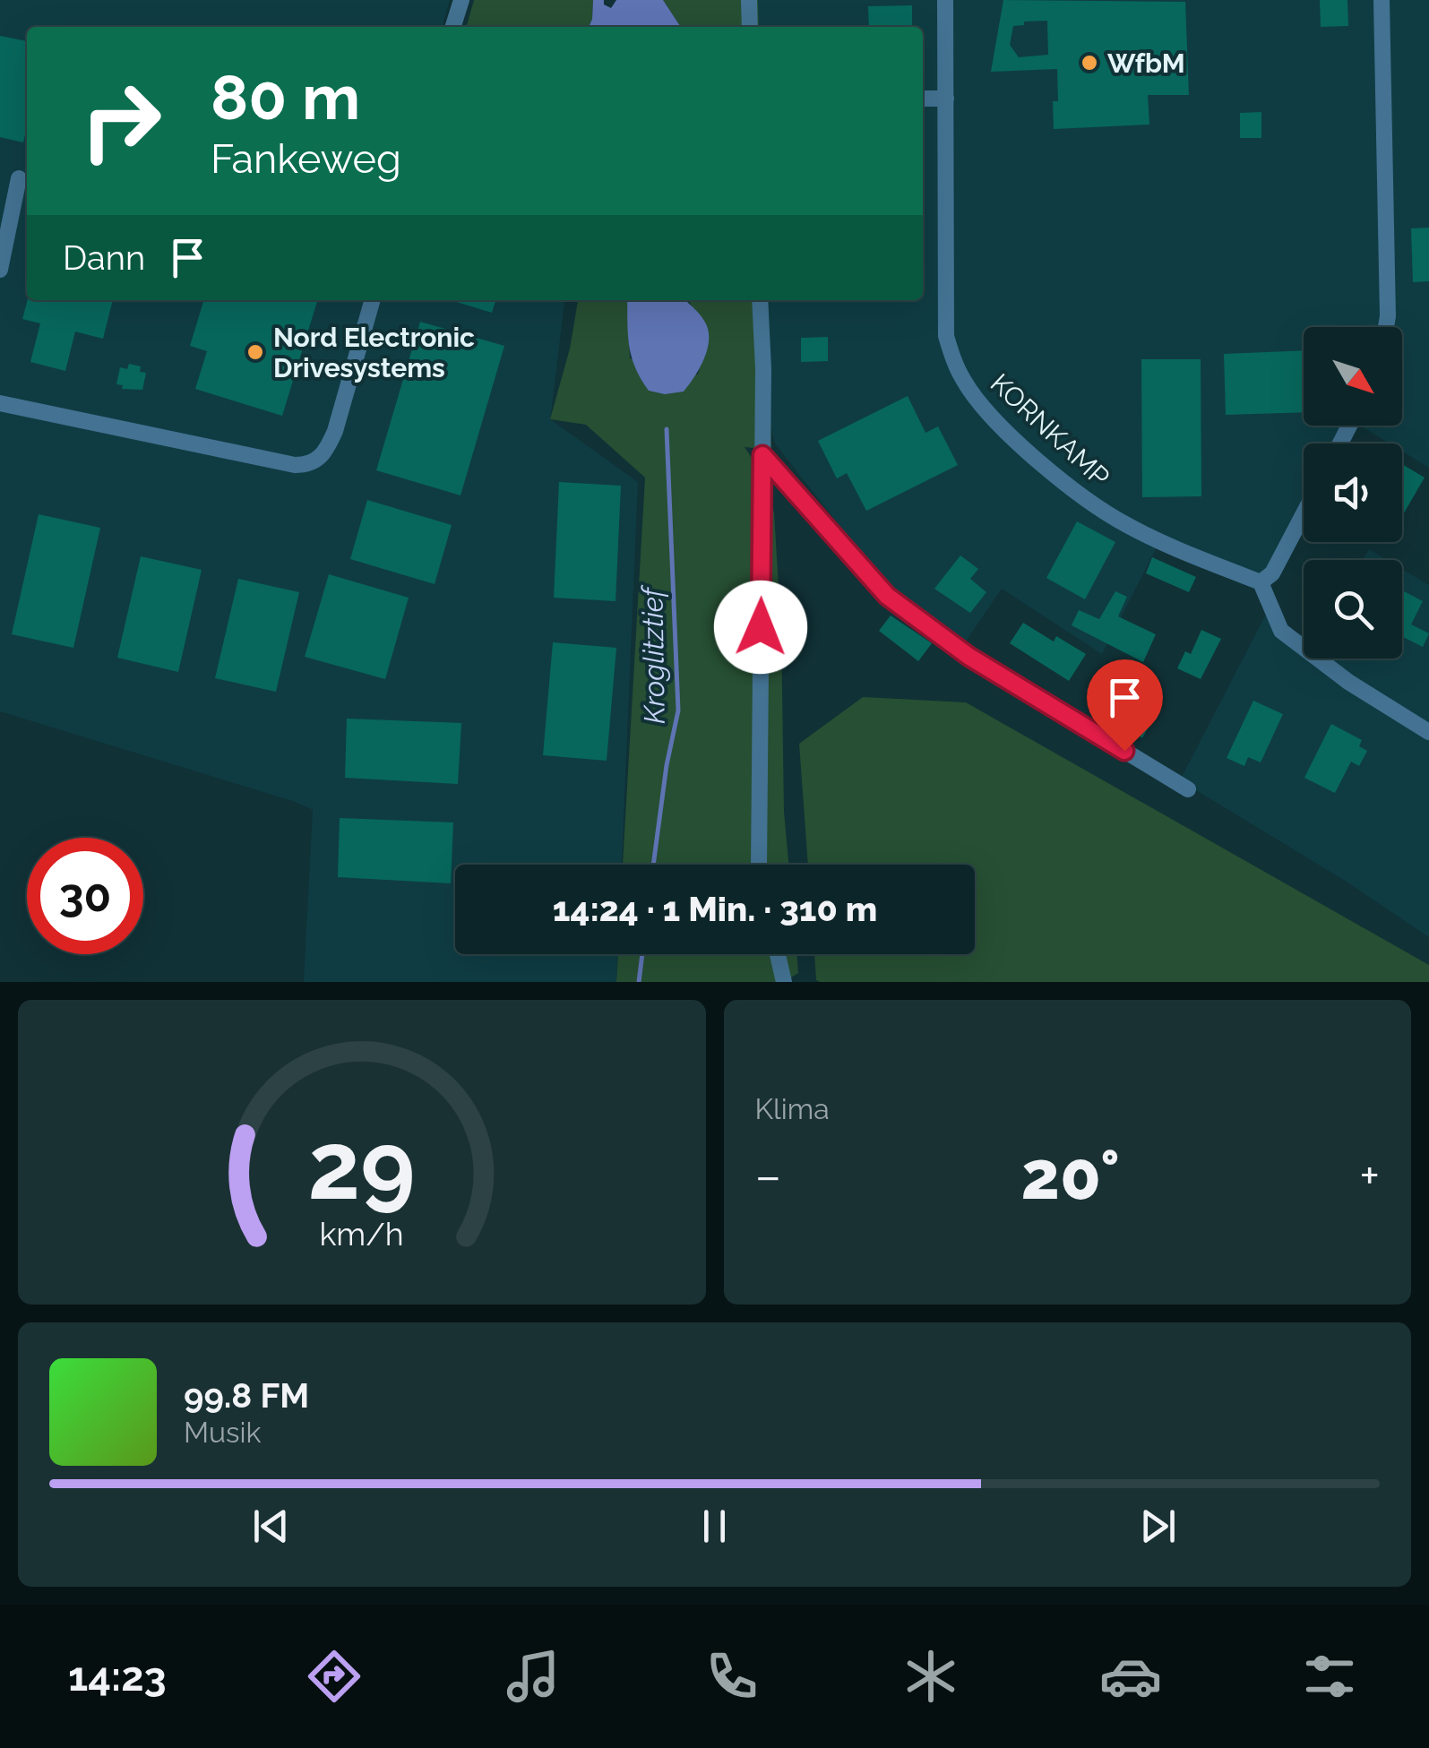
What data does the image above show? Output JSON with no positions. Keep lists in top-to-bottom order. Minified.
{"streets":{"street":["KORNKAMP"]},"water":["Kroglitztief"],"places":["WfbM","Nord Electronic Drivesystems"],"north":"bottom right","page":{"turn":["80 m","Fankeweg"],"then":"Dann","limit":"30","trip":"14:24 · 1 Min. · 310 m","tile":"Klima","heat":["−","20°","+"],"song":["99.8 FM","Musik"],"tabs":"14:23","gauge":["29","km/h"]}}
